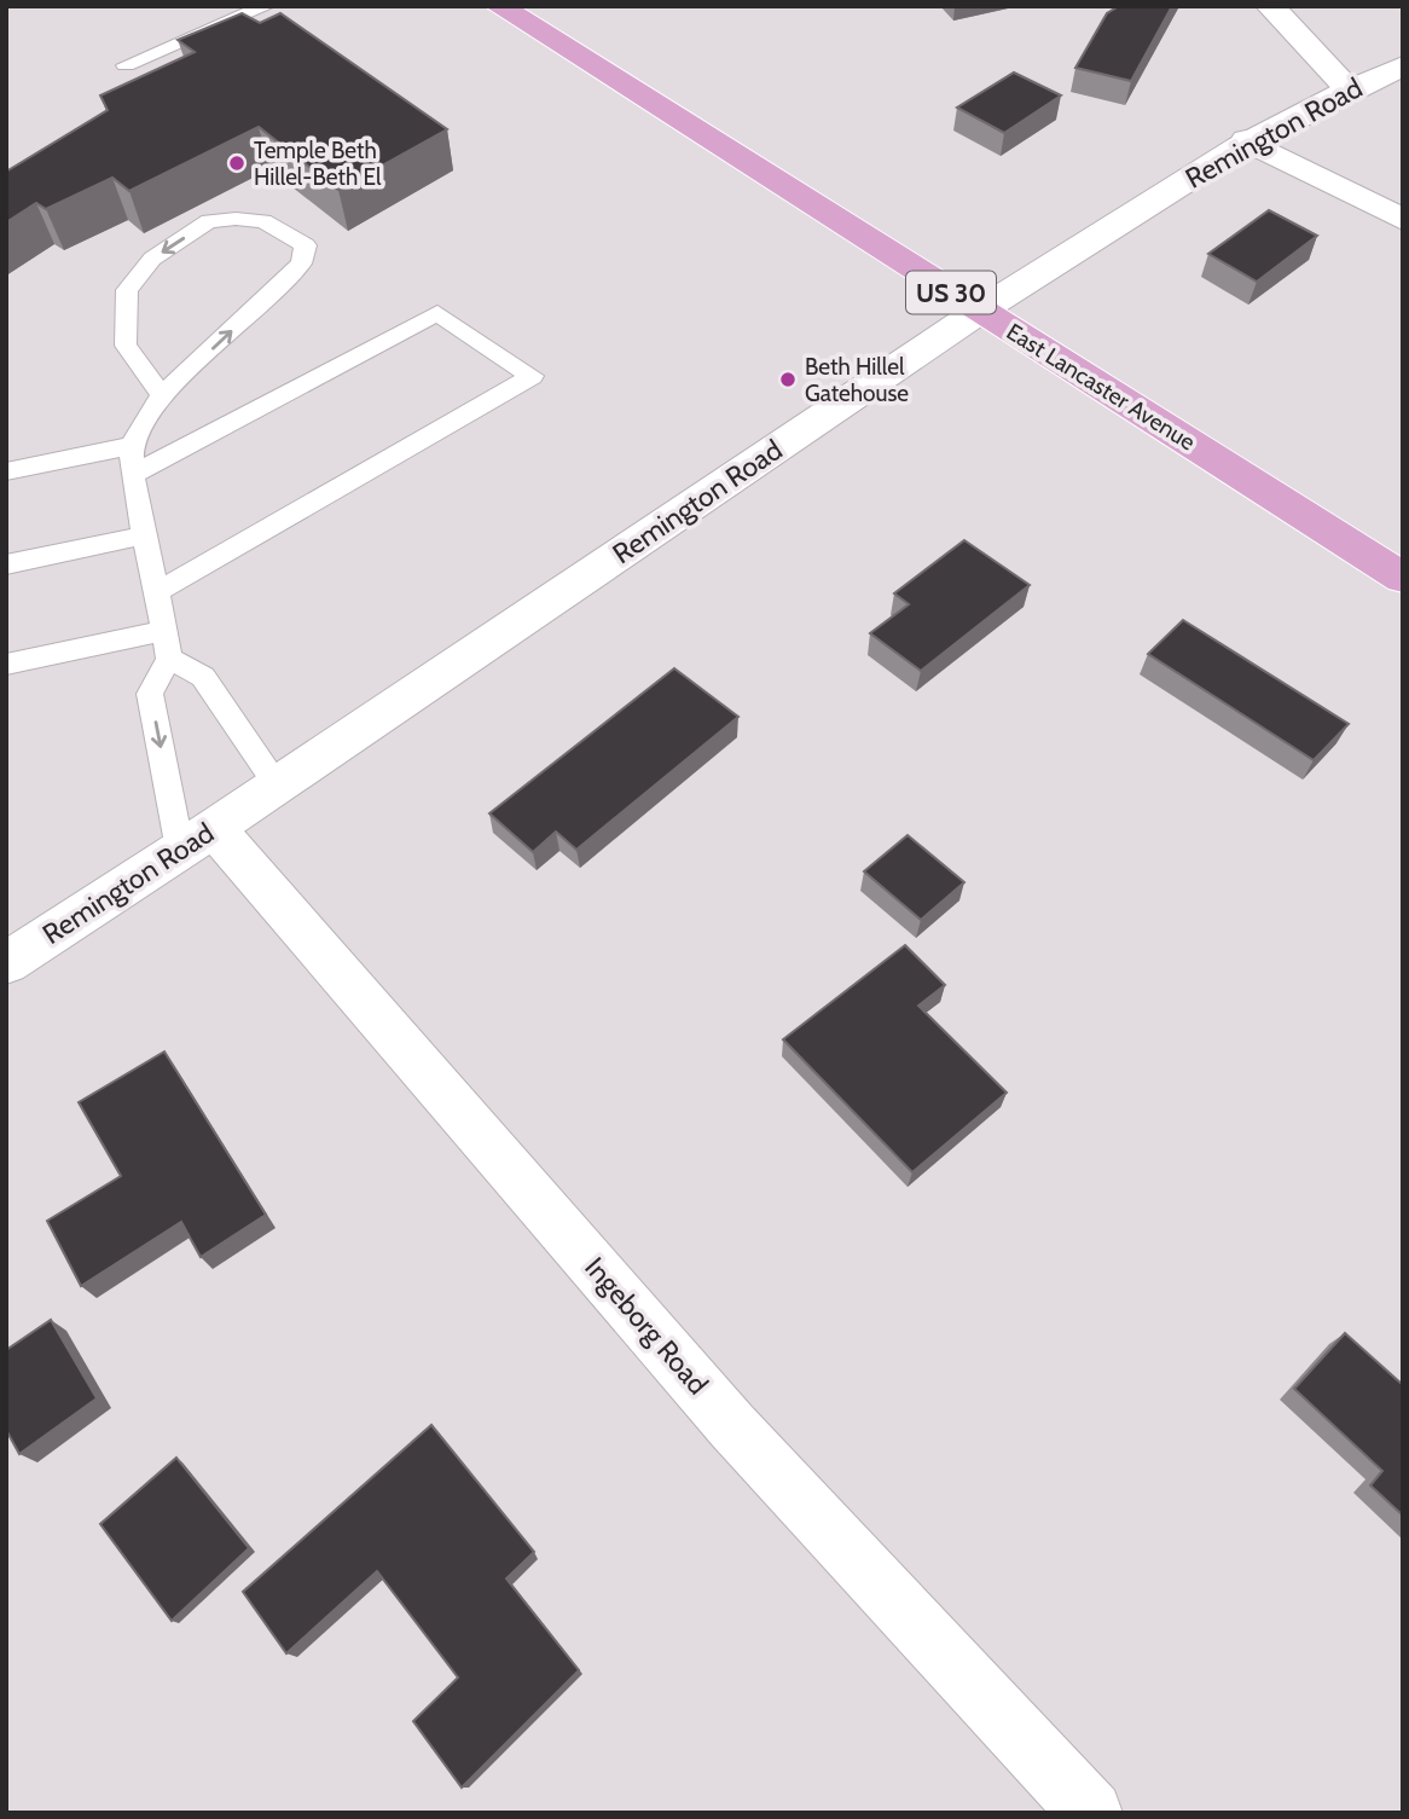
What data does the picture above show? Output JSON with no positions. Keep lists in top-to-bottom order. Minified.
{"streets":{"highway":["US 30","East Lancaster Avenue"],"street":["Remington Road","Ingeborg Road"]},"crossings":[["Remington Road","East Lancaster Avenue"],["Remington Road","Ingeborg Road"]],"places":["Temple Beth Hillel-Beth El","Beth Hillel Gatehouse"]}
